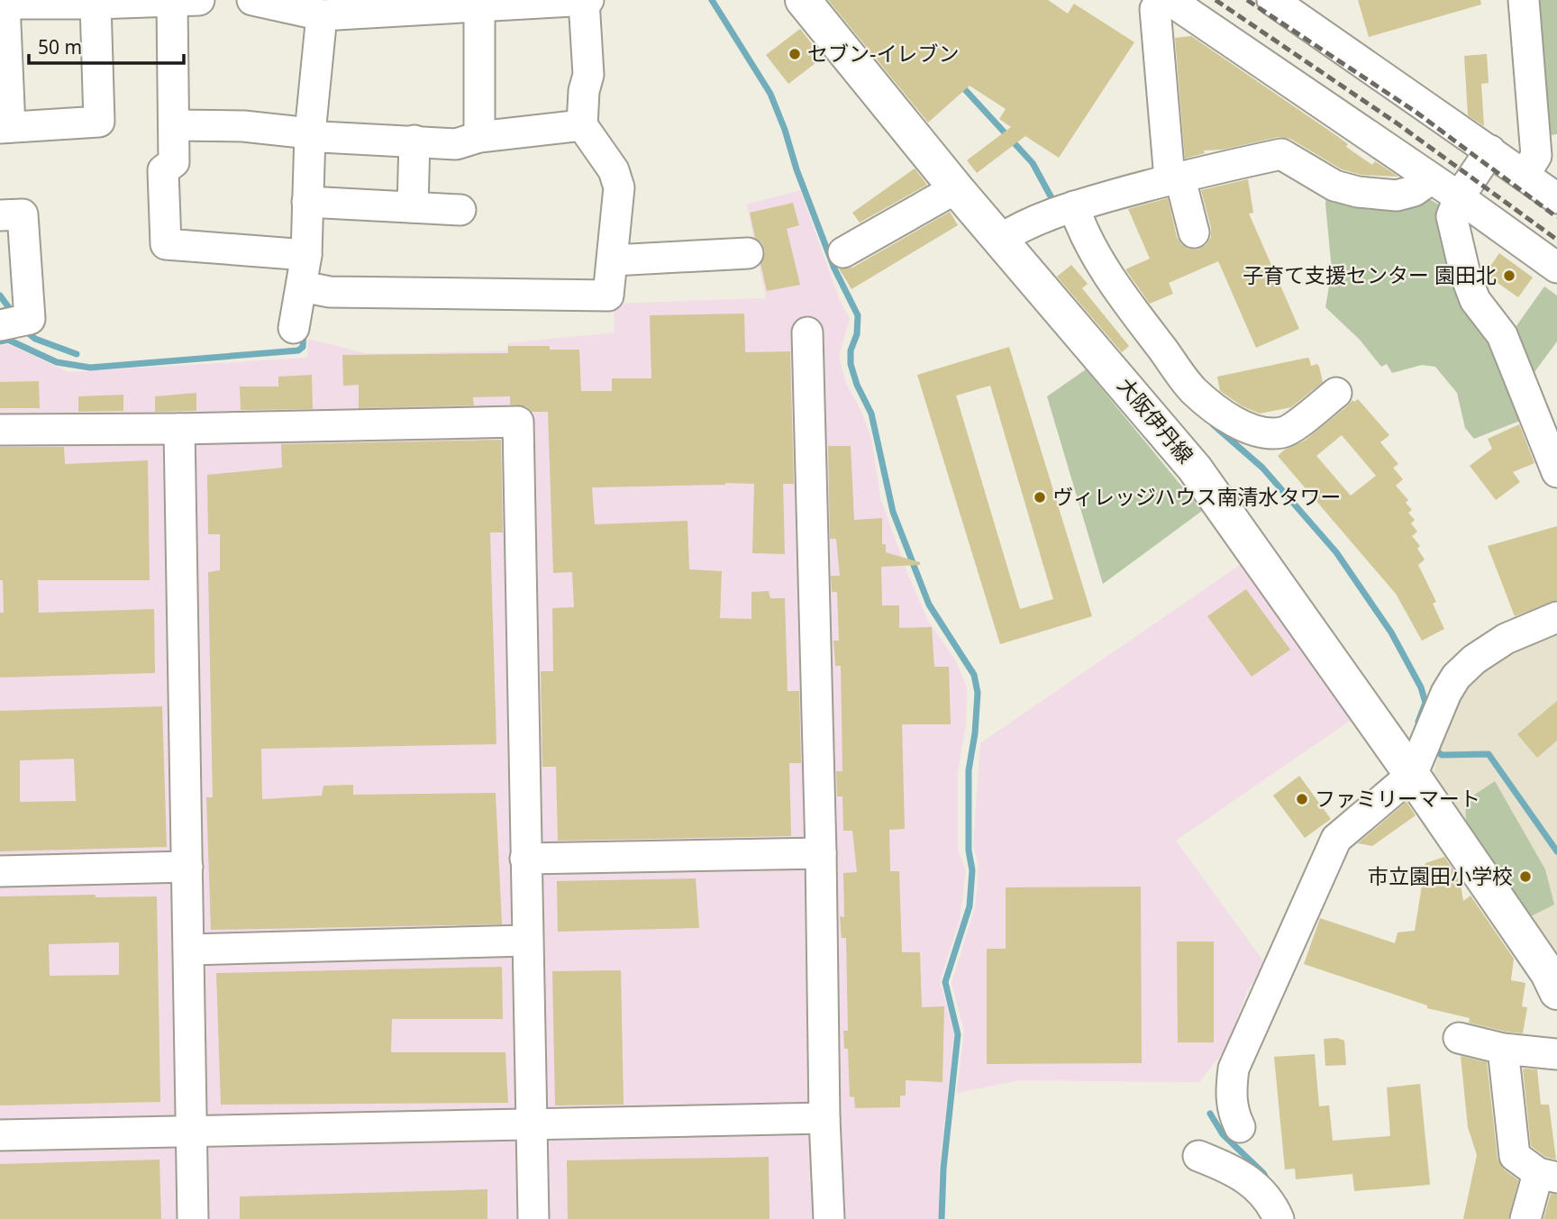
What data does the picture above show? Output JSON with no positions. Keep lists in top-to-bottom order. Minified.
{"streets":{"main road":["大阪伊丹線"]},"places":["セブン-イレブン","子育て支援センター 園田北","ヴィレッジハウス南清水タワー","ファミリーマート","市立園田小学校"],"scale_bar":"50 m"}
